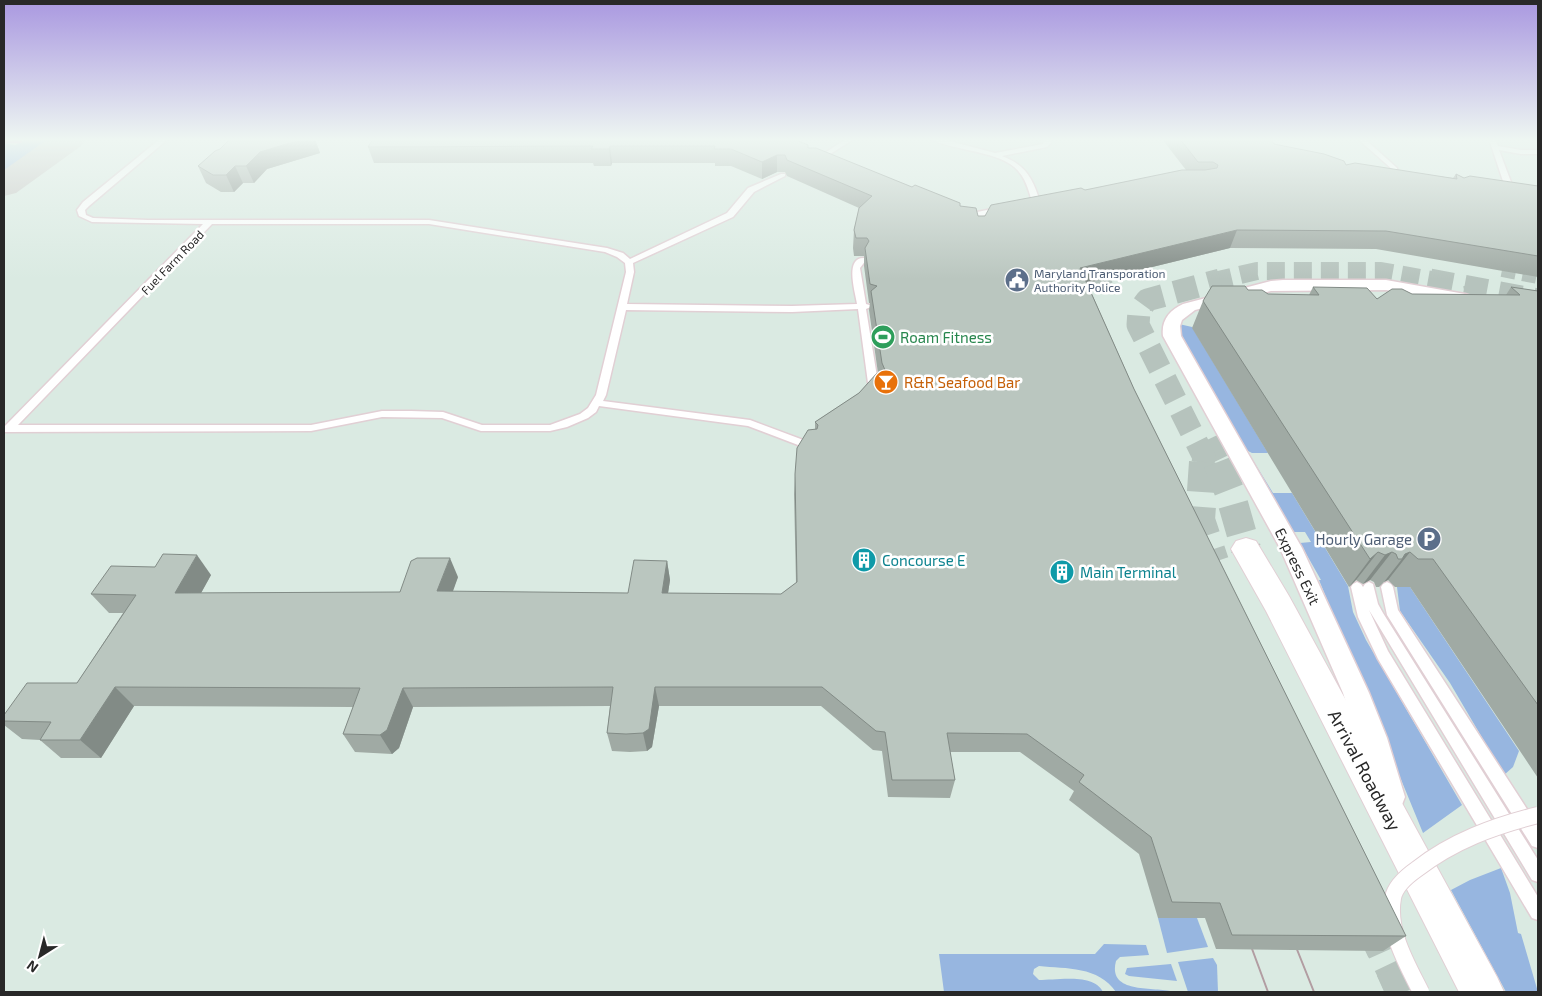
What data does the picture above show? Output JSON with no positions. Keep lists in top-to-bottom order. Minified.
{"streets":{"main road":["Arrival Roadway"],"street":["Express Exit"],"lane":["Fuel Farm Road"]},"crossings":[["Express Exit","Arrival Roadway"]],"places":{"public building":["Maryland Transporation Authority Police"],"sports":["Roam Fitness"],"bar":["R&R Seafood Bar"],"parking":["Hourly Garage"],"building":["Concourse E","Main Terminal"]},"north":"bottom left"}
